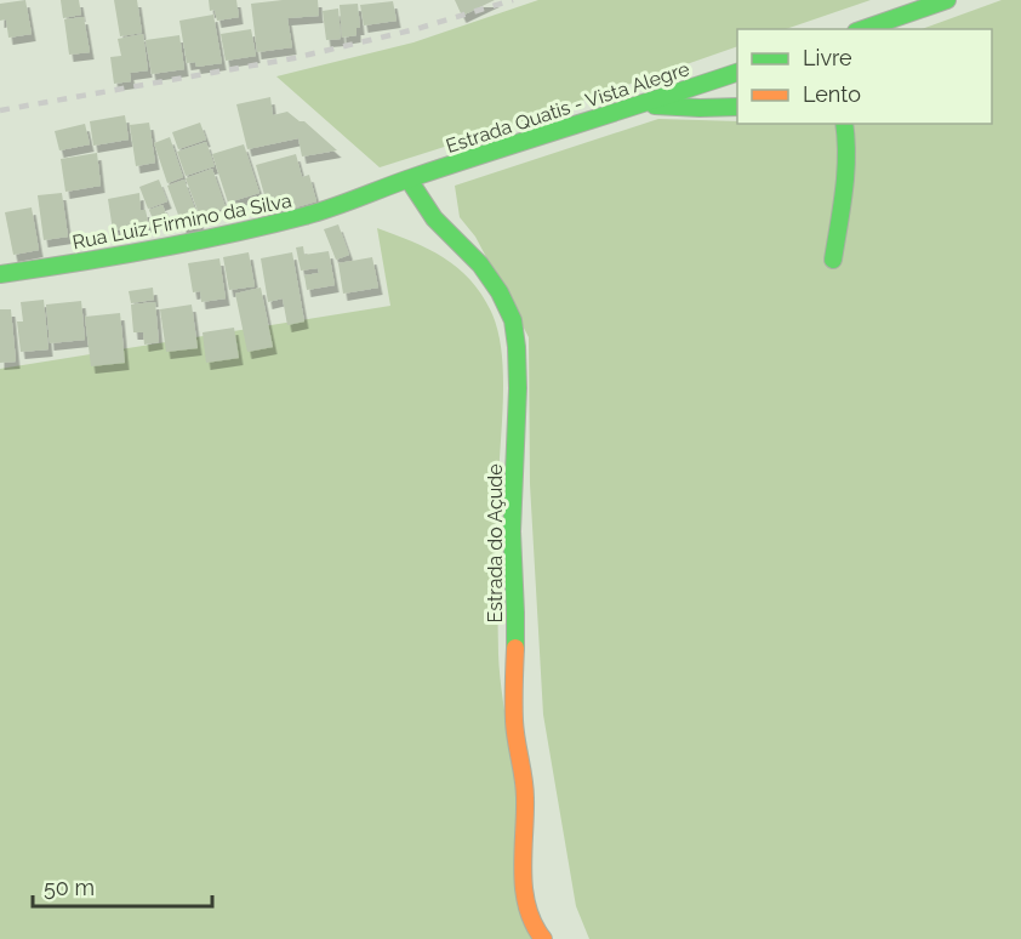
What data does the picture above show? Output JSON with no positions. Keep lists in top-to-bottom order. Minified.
{"streets":{"street":["Estrada Quatis - Vista Alegre","Rua Luiz Firmino da Silva","Estrada do Açude"]},"crossings":[["Estrada Quatis - Vista Alegre","Rua Luiz Firmino da Silva"],["Estrada Quatis - Vista Alegre","Estrada do Açude"],["Rua Luiz Firmino da Silva","Estrada do Açude"]],"legend":["Livre","Lento"],"scale_bar":"50 m"}
